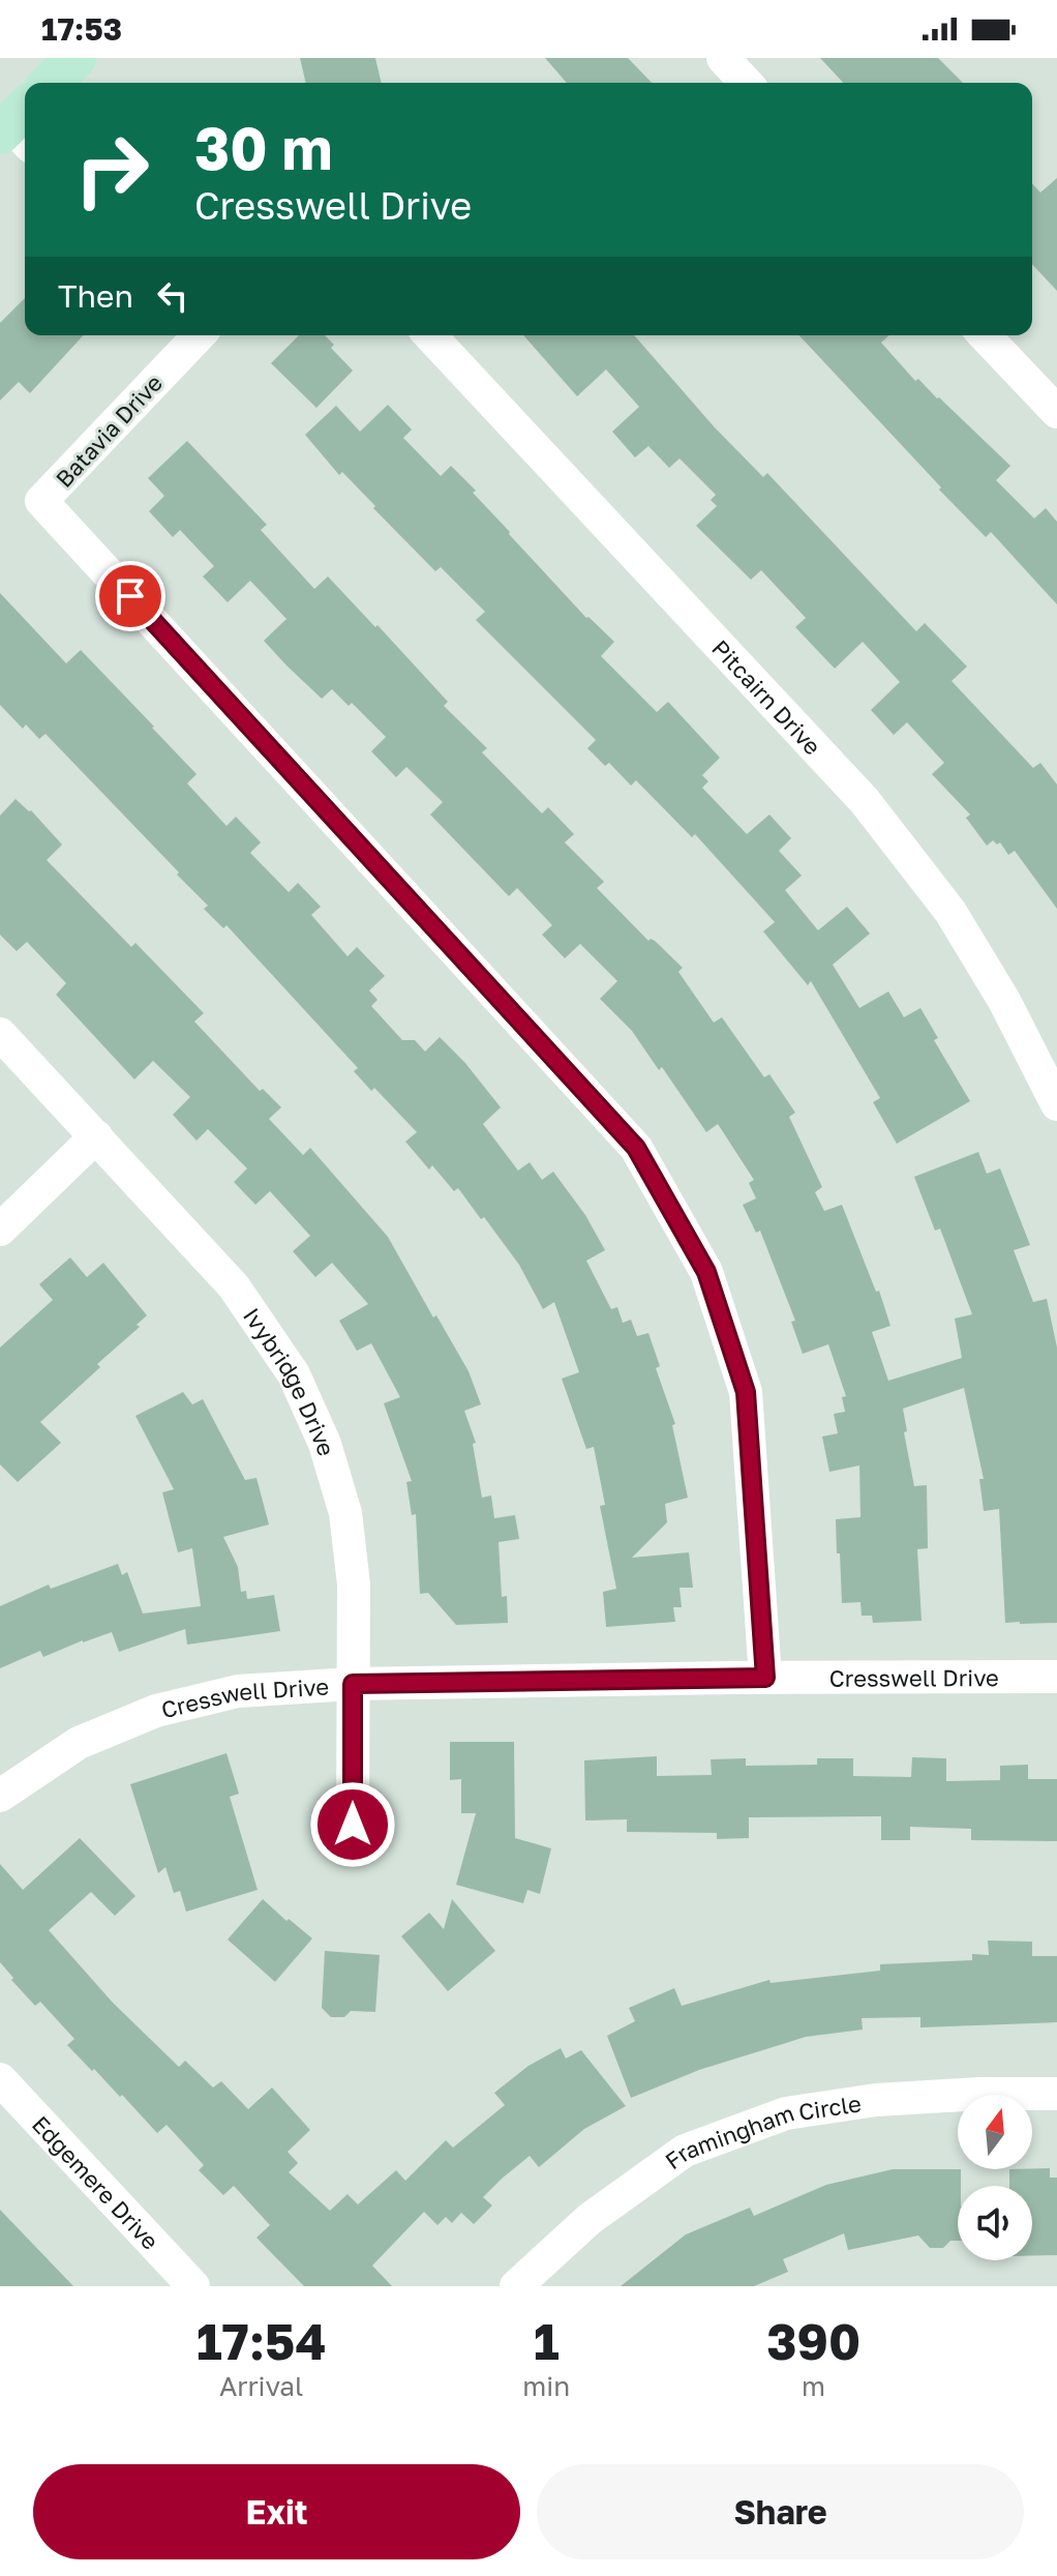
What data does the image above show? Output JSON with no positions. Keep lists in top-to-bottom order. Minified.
{"streets":{"street":["Batavia Drive","Pitcairn Drive","Ivybridge Drive","Cresswell Drive","Framingham Circle","Edgemere Drive"]},"crossings":[["Batavia Drive","Cresswell Drive"],["Ivybridge Drive","Cresswell Drive"]],"north":"top","page":{"status":"17:53","turn":["30 m","Cresswell Drive"],"then":"Then","eta":["17:54","Arrival","1","min","390","m"],"buttons":["Exit","Share"]}}
